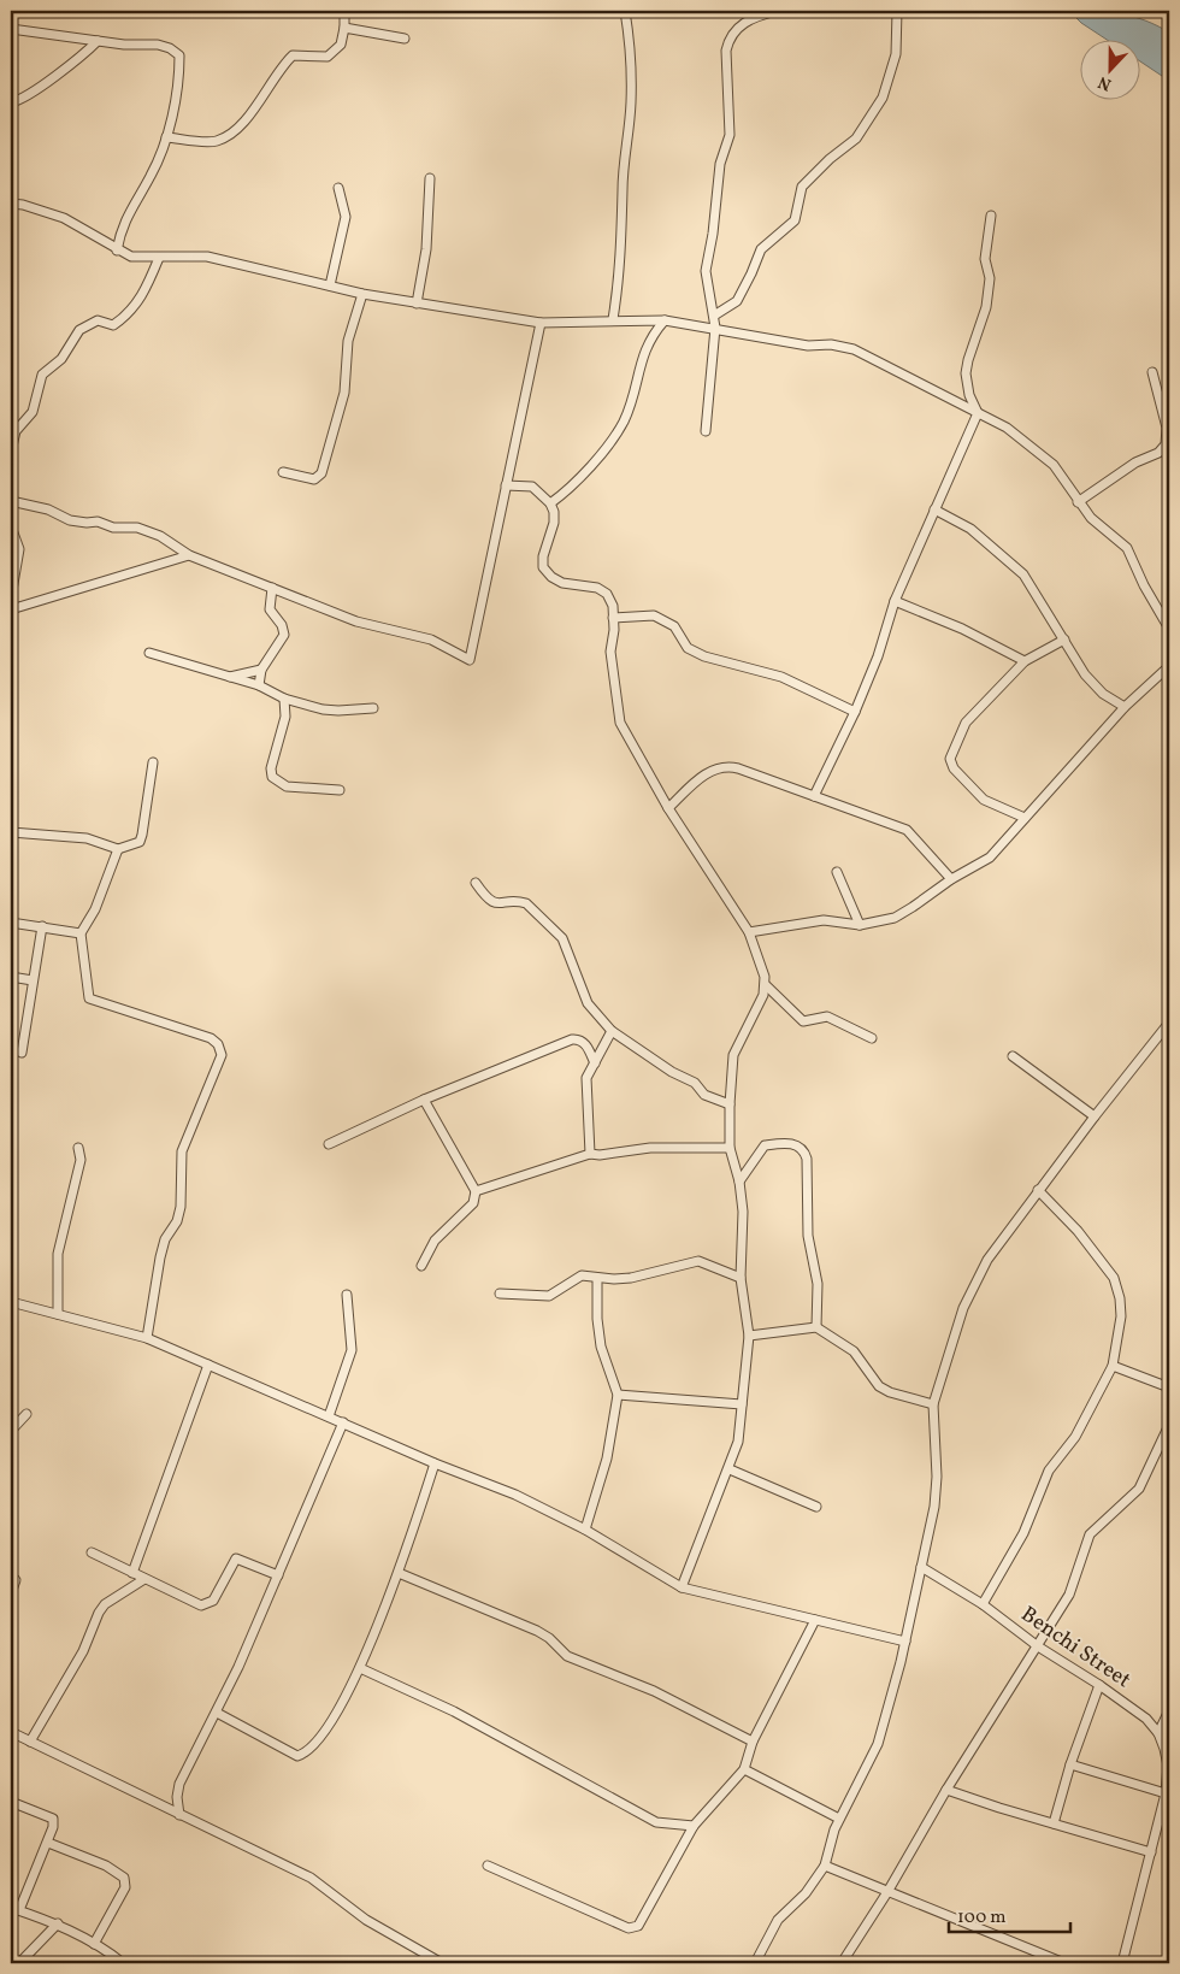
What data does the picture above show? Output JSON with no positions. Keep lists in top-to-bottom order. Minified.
{"streets":{"street":["Benchi Street"]},"scale_bar":"100 m","north":"bottom"}
